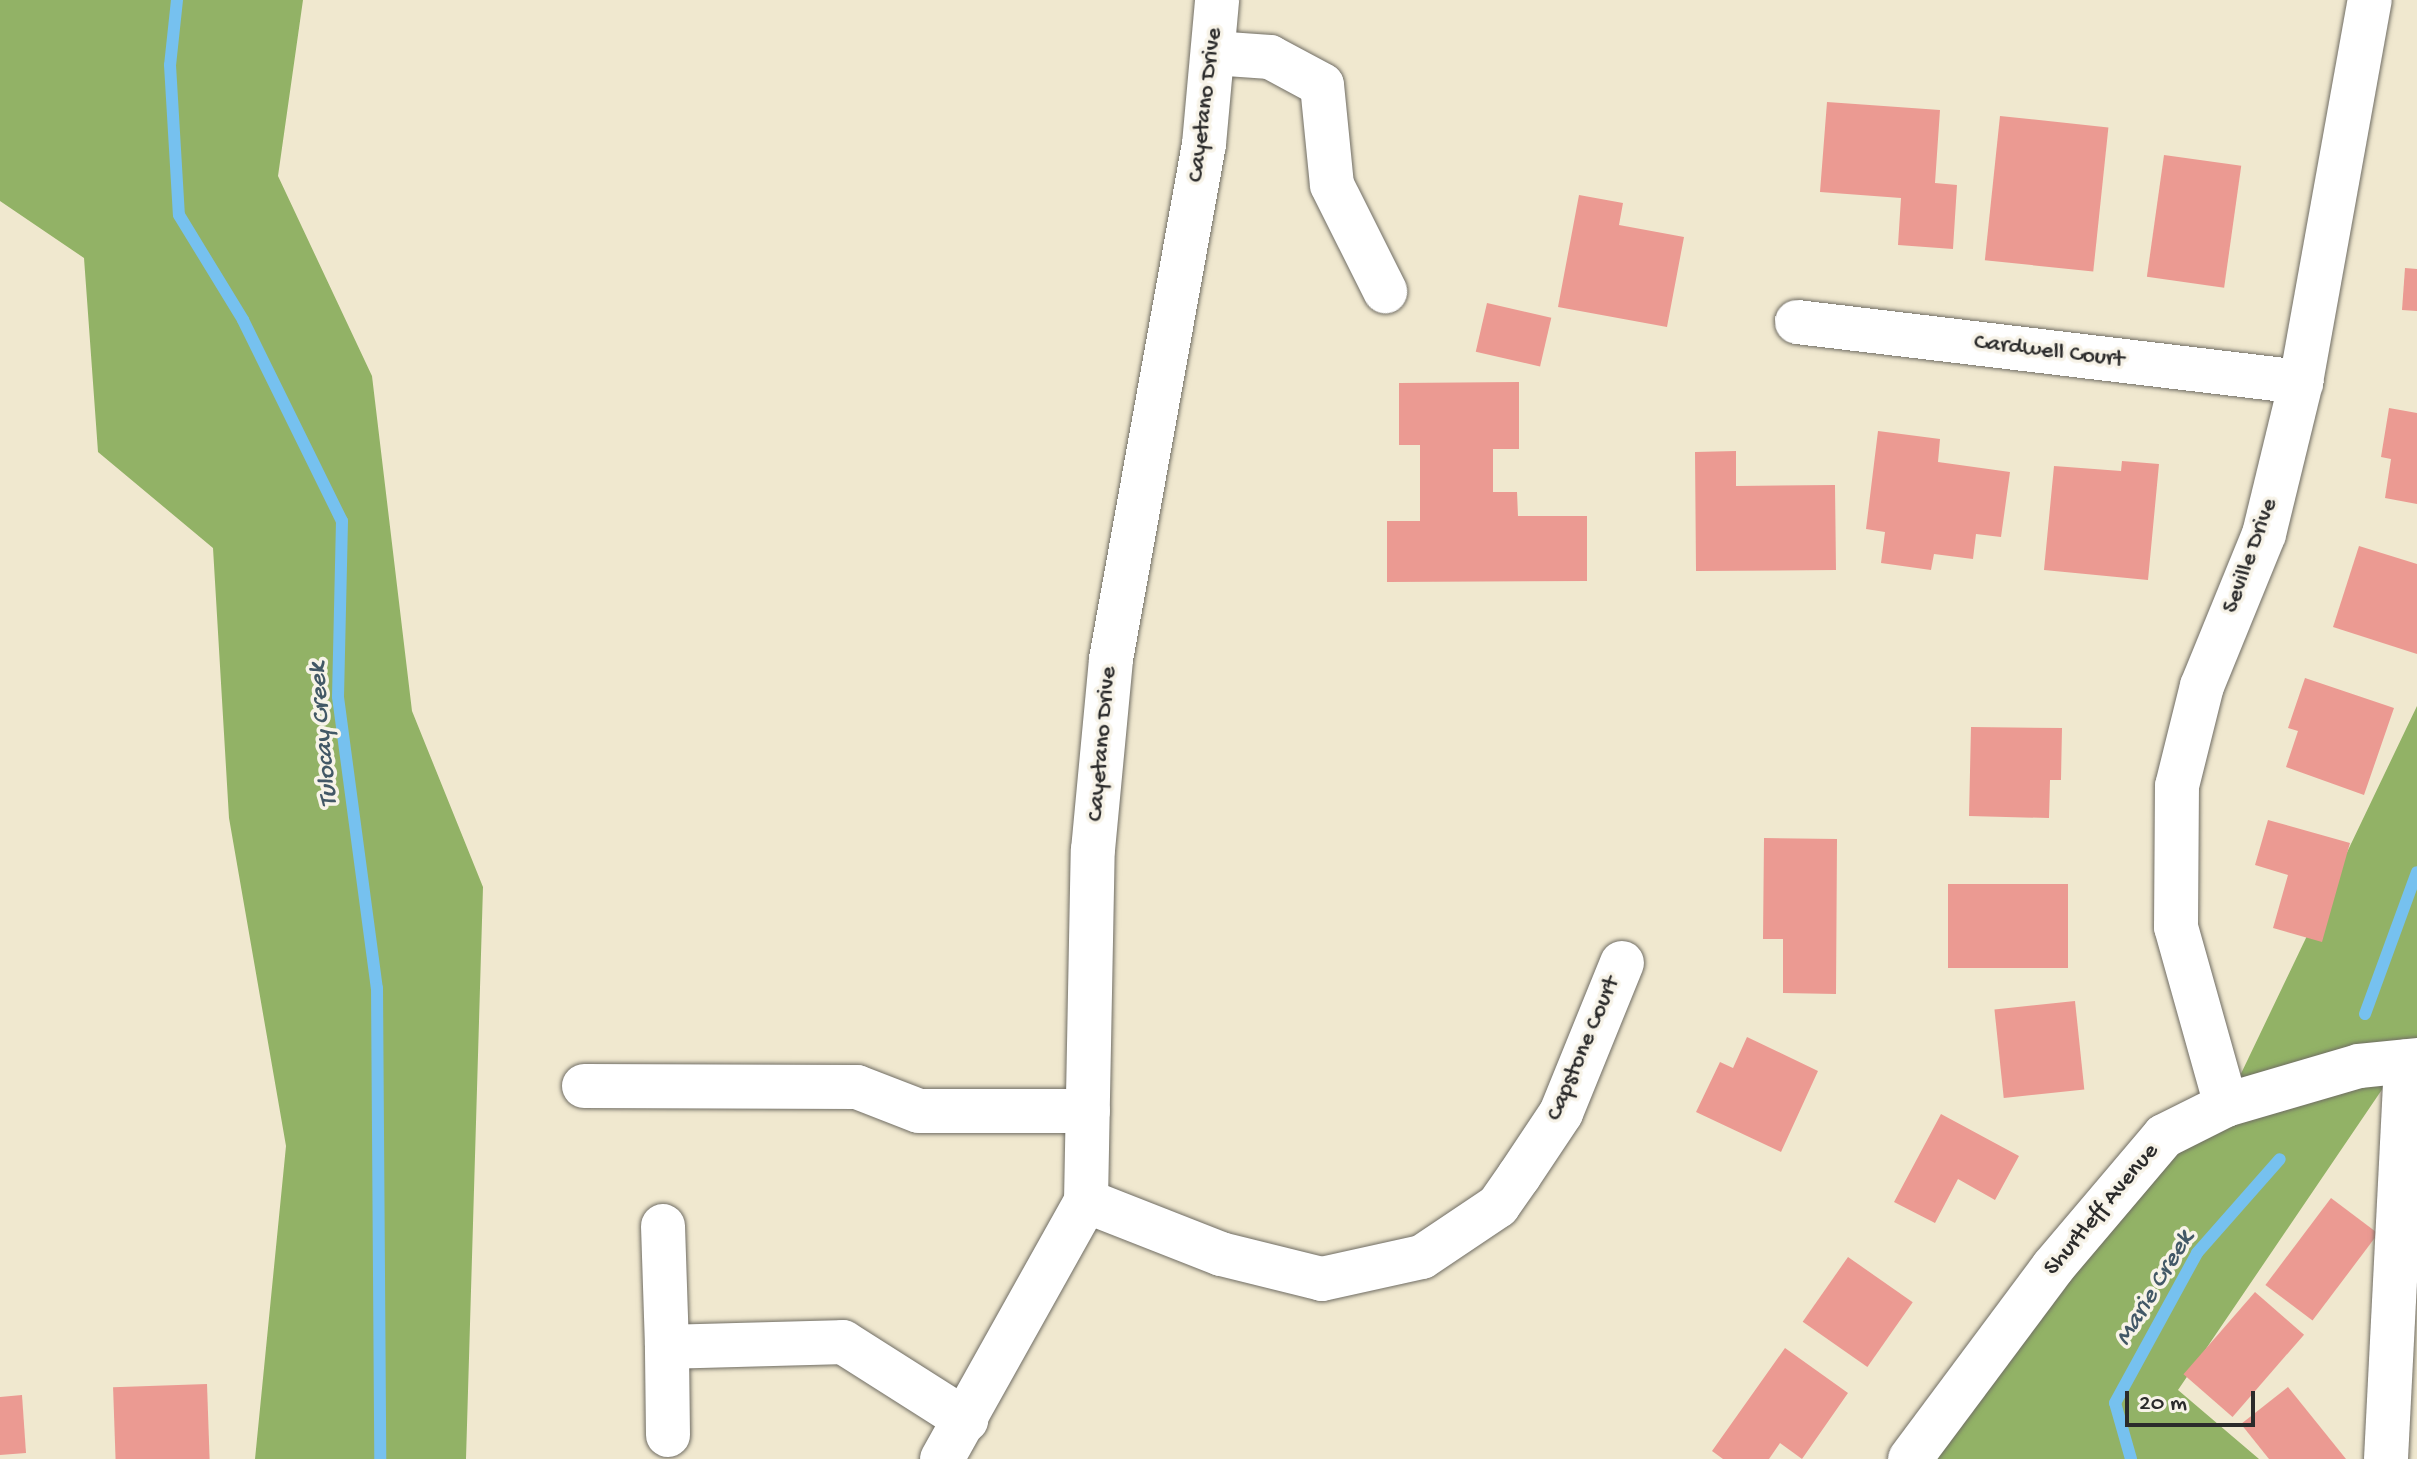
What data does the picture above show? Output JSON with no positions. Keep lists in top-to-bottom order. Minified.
{"streets":{"street":["Cayetano Drive","Cardwell Court","Seville Drive","Capstone Court","Shurtleff Avenue"]},"crossings":[["Cayetano Drive","Capstone Court"],["Cardwell Court","Seville Drive"],["Seville Drive","Shurtleff Avenue"]],"water":["Tulocay Creek","Marie Creek"],"scale_bar":"20 m"}
